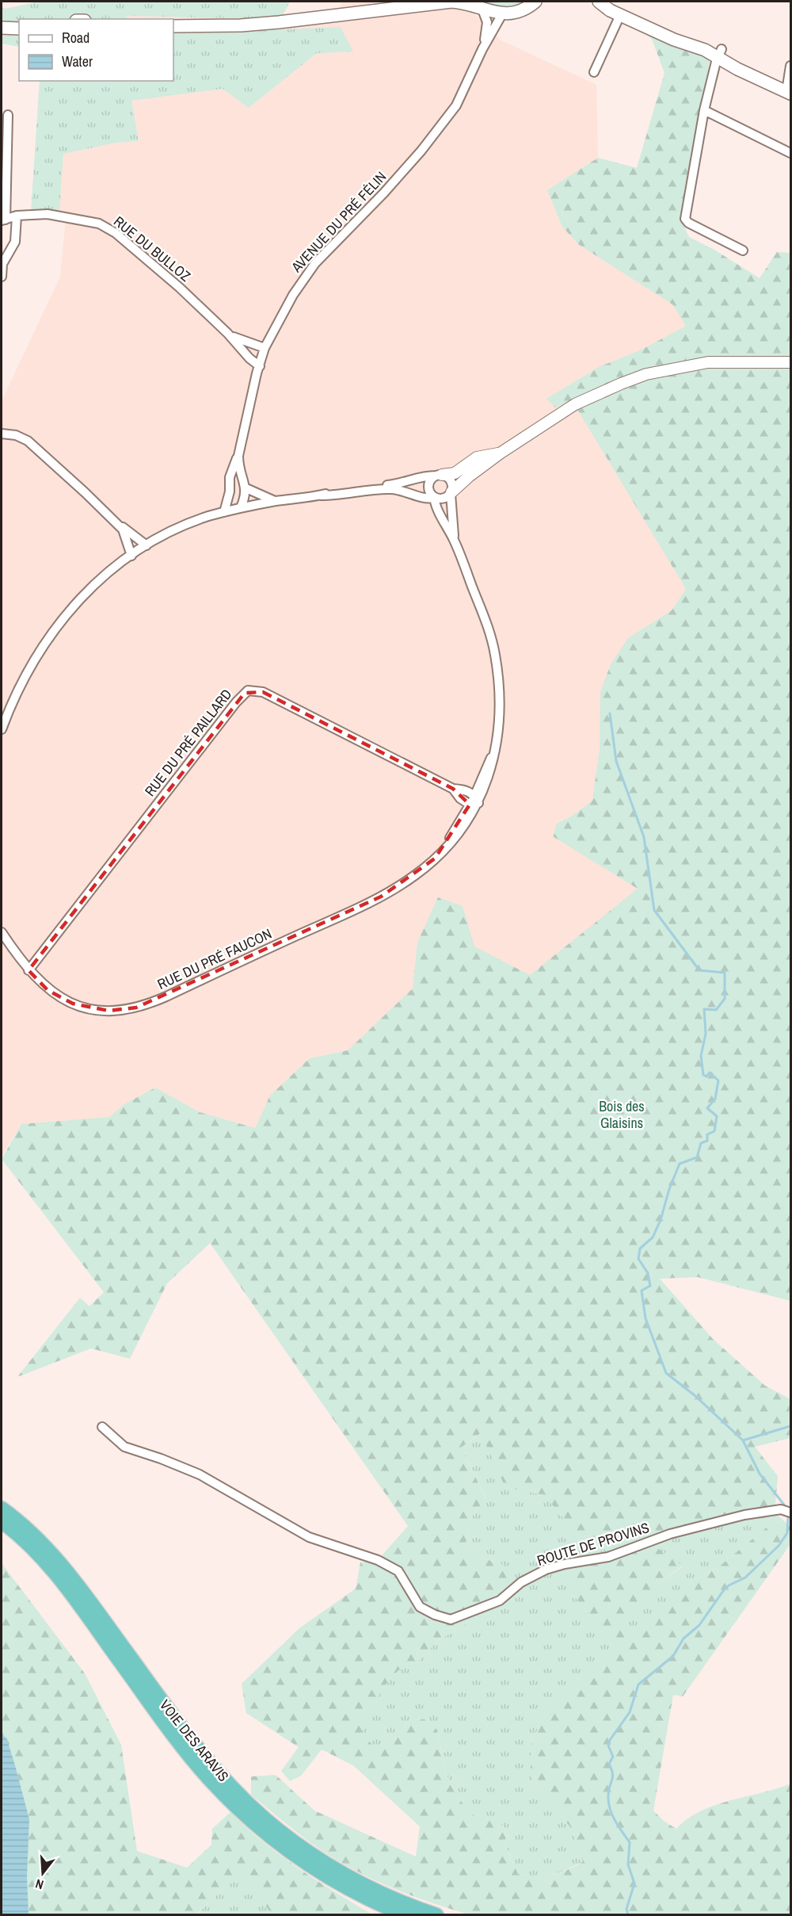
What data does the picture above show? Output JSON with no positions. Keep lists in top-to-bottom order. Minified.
{"streets":{"highway":["VOIE DES ARAVIS"],"street":["AVENUE DU PRÉ FÉLIN","RUE DU BULLOZ","RUE DU PRÉ PAILLARD","RUE DU PRÉ FAUCON","ROUTE DE PROVINS"]},"crossings":[["AVENUE DU PRÉ FÉLIN","RUE DU BULLOZ"],["RUE DU PRÉ PAILLARD","RUE DU PRÉ FAUCON"]],"parks":["Bois des Glaisins"],"legend":["Road","Water"],"north":"bottom"}
